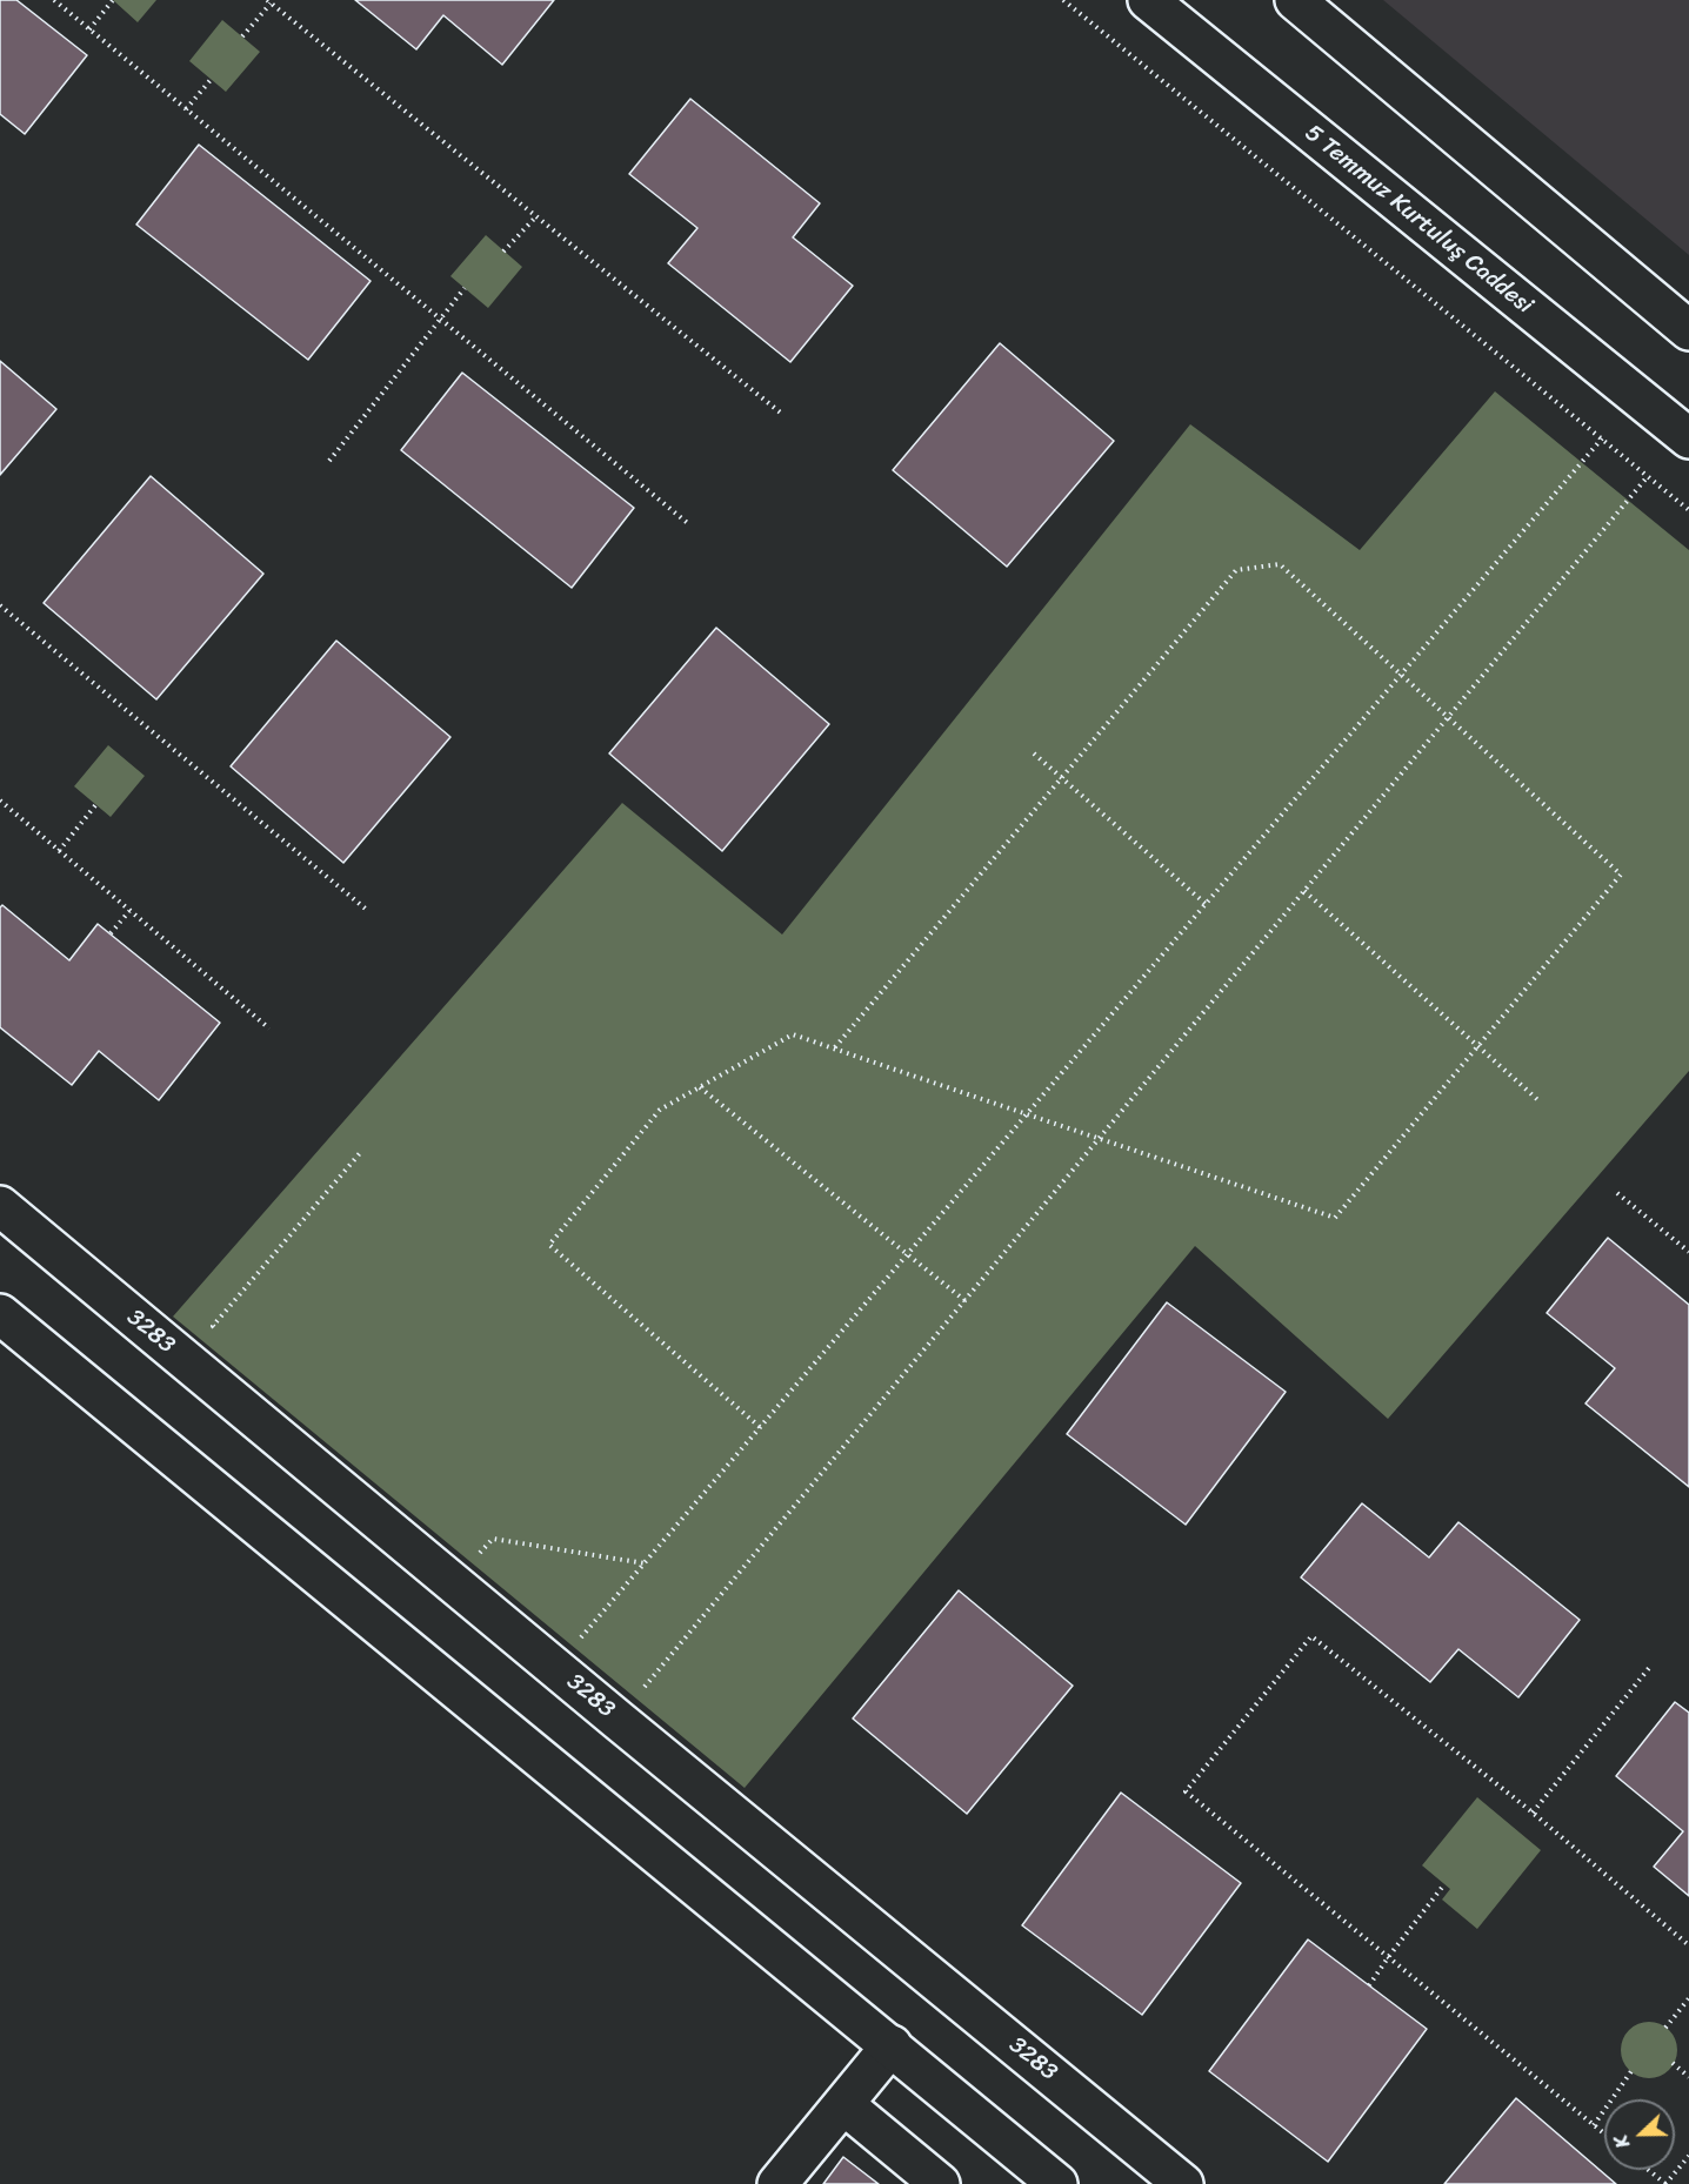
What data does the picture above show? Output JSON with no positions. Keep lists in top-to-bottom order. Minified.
{"streets":{"street":["5 Temmuz Kurtuluş Caddesi","3283"]},"north":"left"}
